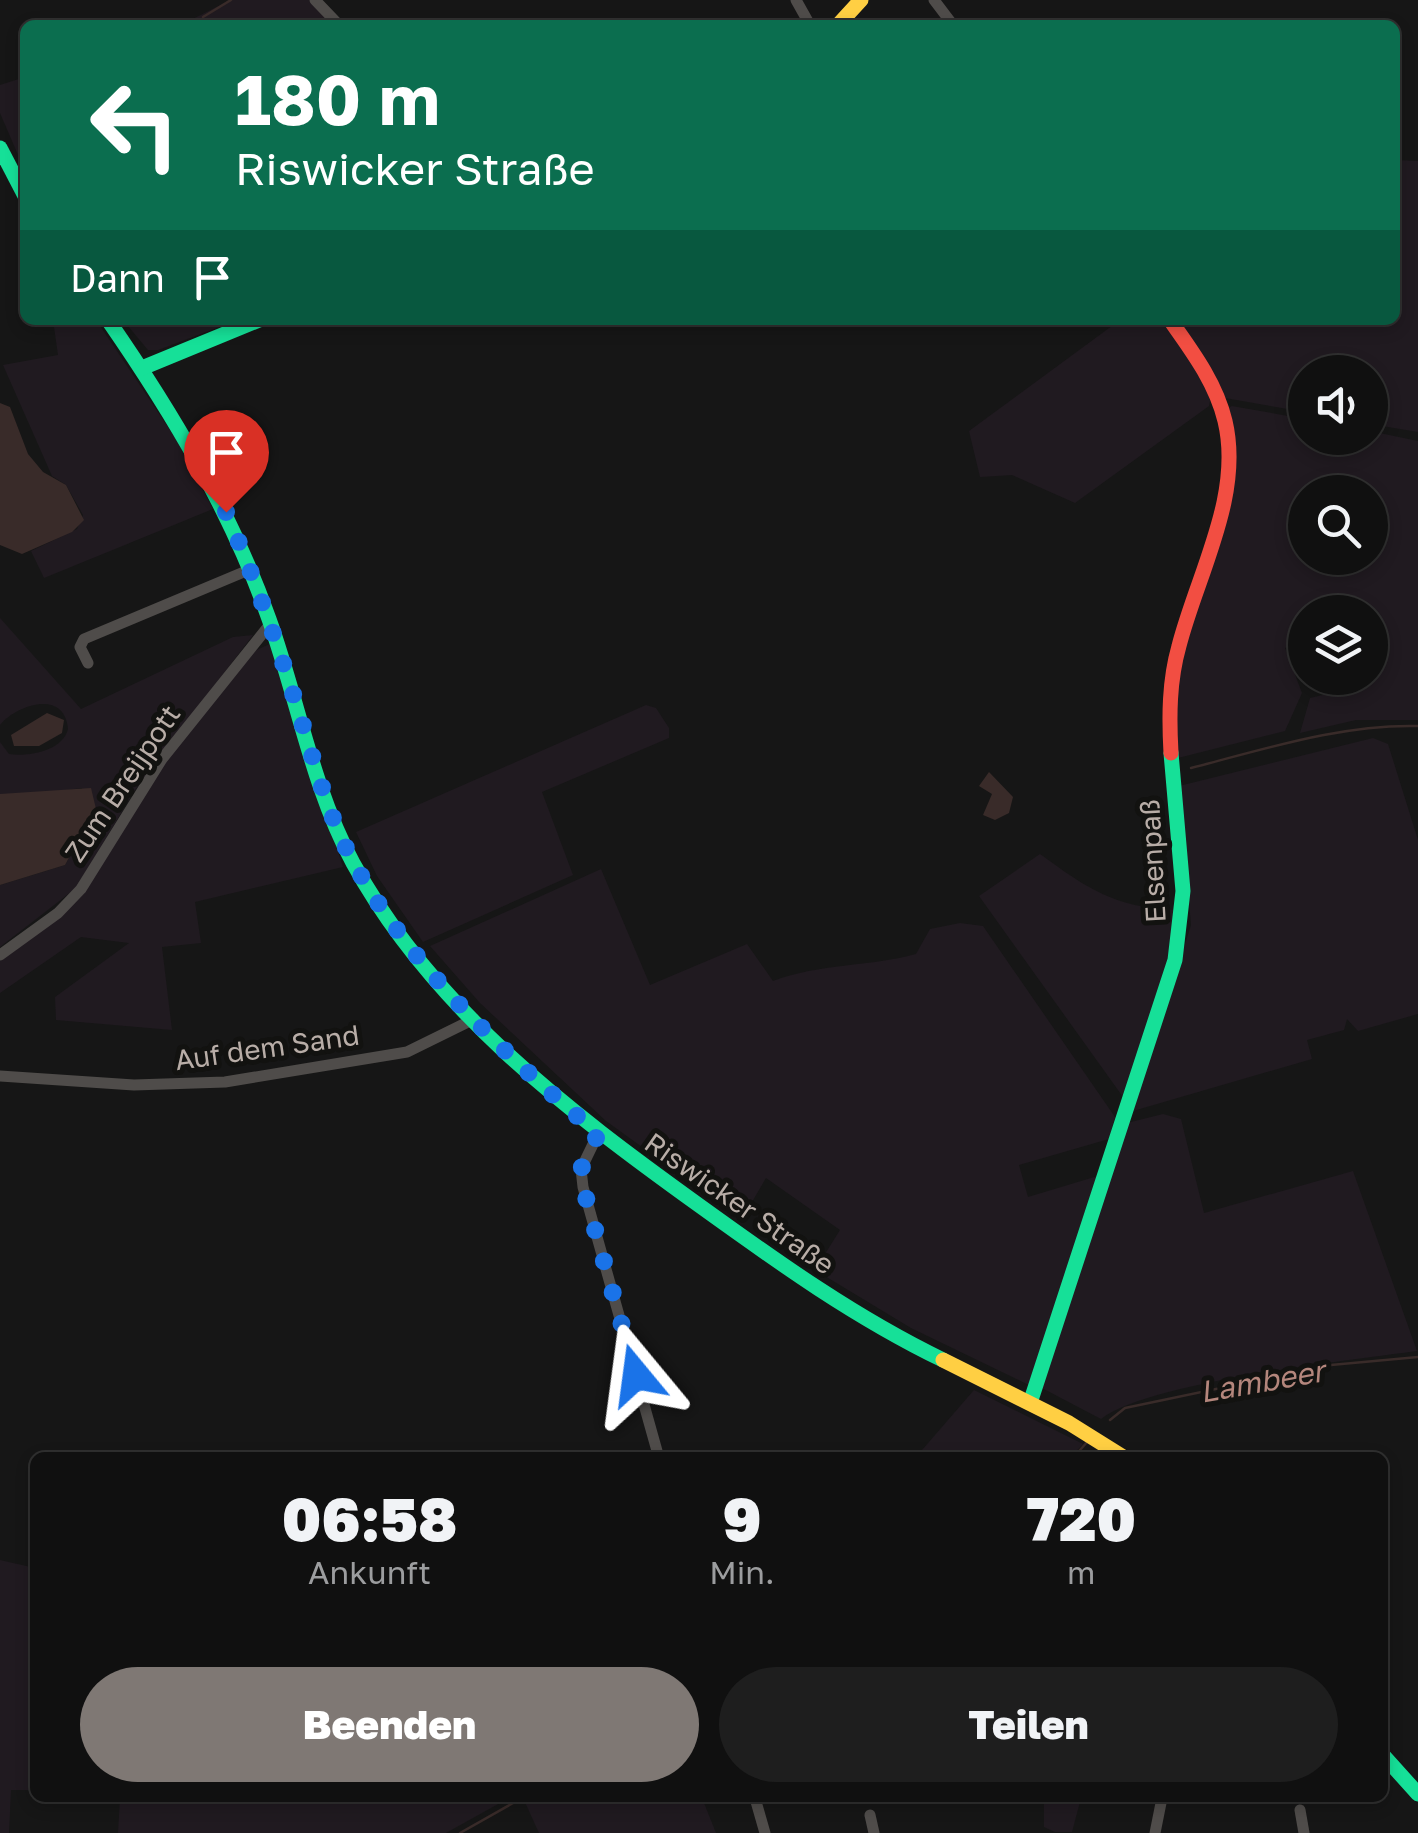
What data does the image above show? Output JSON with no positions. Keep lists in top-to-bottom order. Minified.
{"streets":{"street":["Zum Breijpott","Elsenpaß","Auf dem Sand","Riswicker Straße"]},"crossings":[["Zum Breijpott","Riswicker Straße"],["Elsenpaß","Riswicker Straße"],["Auf dem Sand","Riswicker Straße"]],"water":["Lambeer"],"page":{"turn":["180 m","Riswicker Straße"],"then":"Dann","eta":["06:58","Ankunft","9","Min.","720","m"],"buttons":["Beenden","Teilen"]}}
